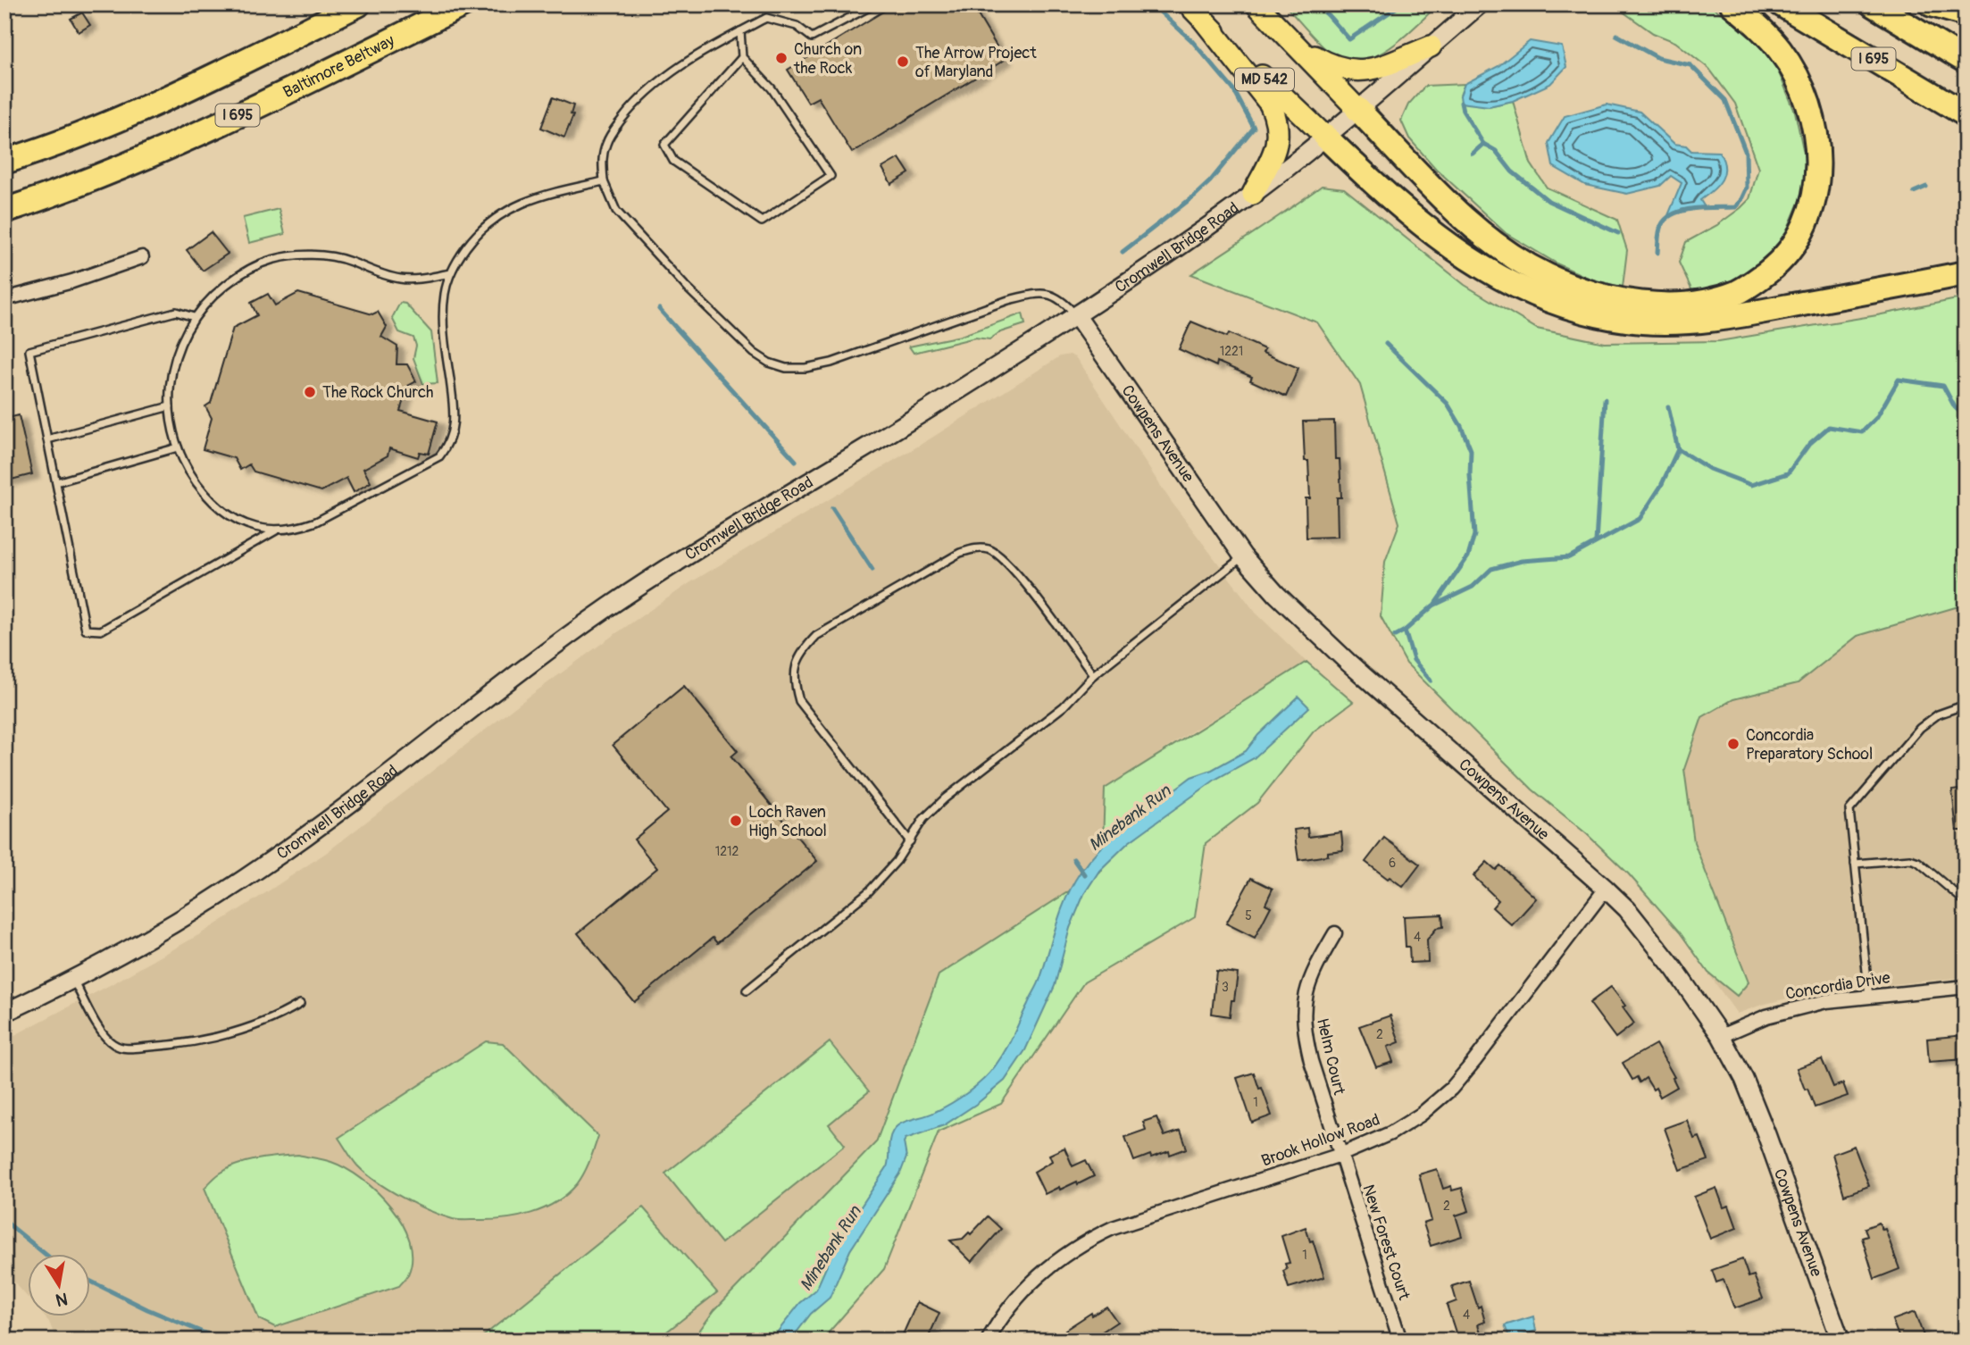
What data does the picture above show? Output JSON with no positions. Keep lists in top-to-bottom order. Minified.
{"streets":{"highway":["I 695","Baltimore Beltway"],"main road":["MD 542","Cromwell Bridge Road","Cowpens Avenue"],"street":["Concordia Drive","Helm Court","Brook Hollow Road","New Forest Court"]},"crossings":[["MD 542","Cromwell Bridge Road"],["Cromwell Bridge Road","Cowpens Avenue"],["Cowpens Avenue","Concordia Drive"],["Cowpens Avenue","Brook Hollow Road"],["Helm Court","Brook Hollow Road"],["Helm Court","New Forest Court"],["Brook Hollow Road","New Forest Court"]],"water":["Minebank Run"],"places":["Church on the Rock","The Arrow Project of Maryland","The Rock Church","Concordia Preparatory School","Loch Raven High School"],"house_numbers":["1221","1212","6","5","4","3","2","1","2","1","4"],"north":"bottom"}
